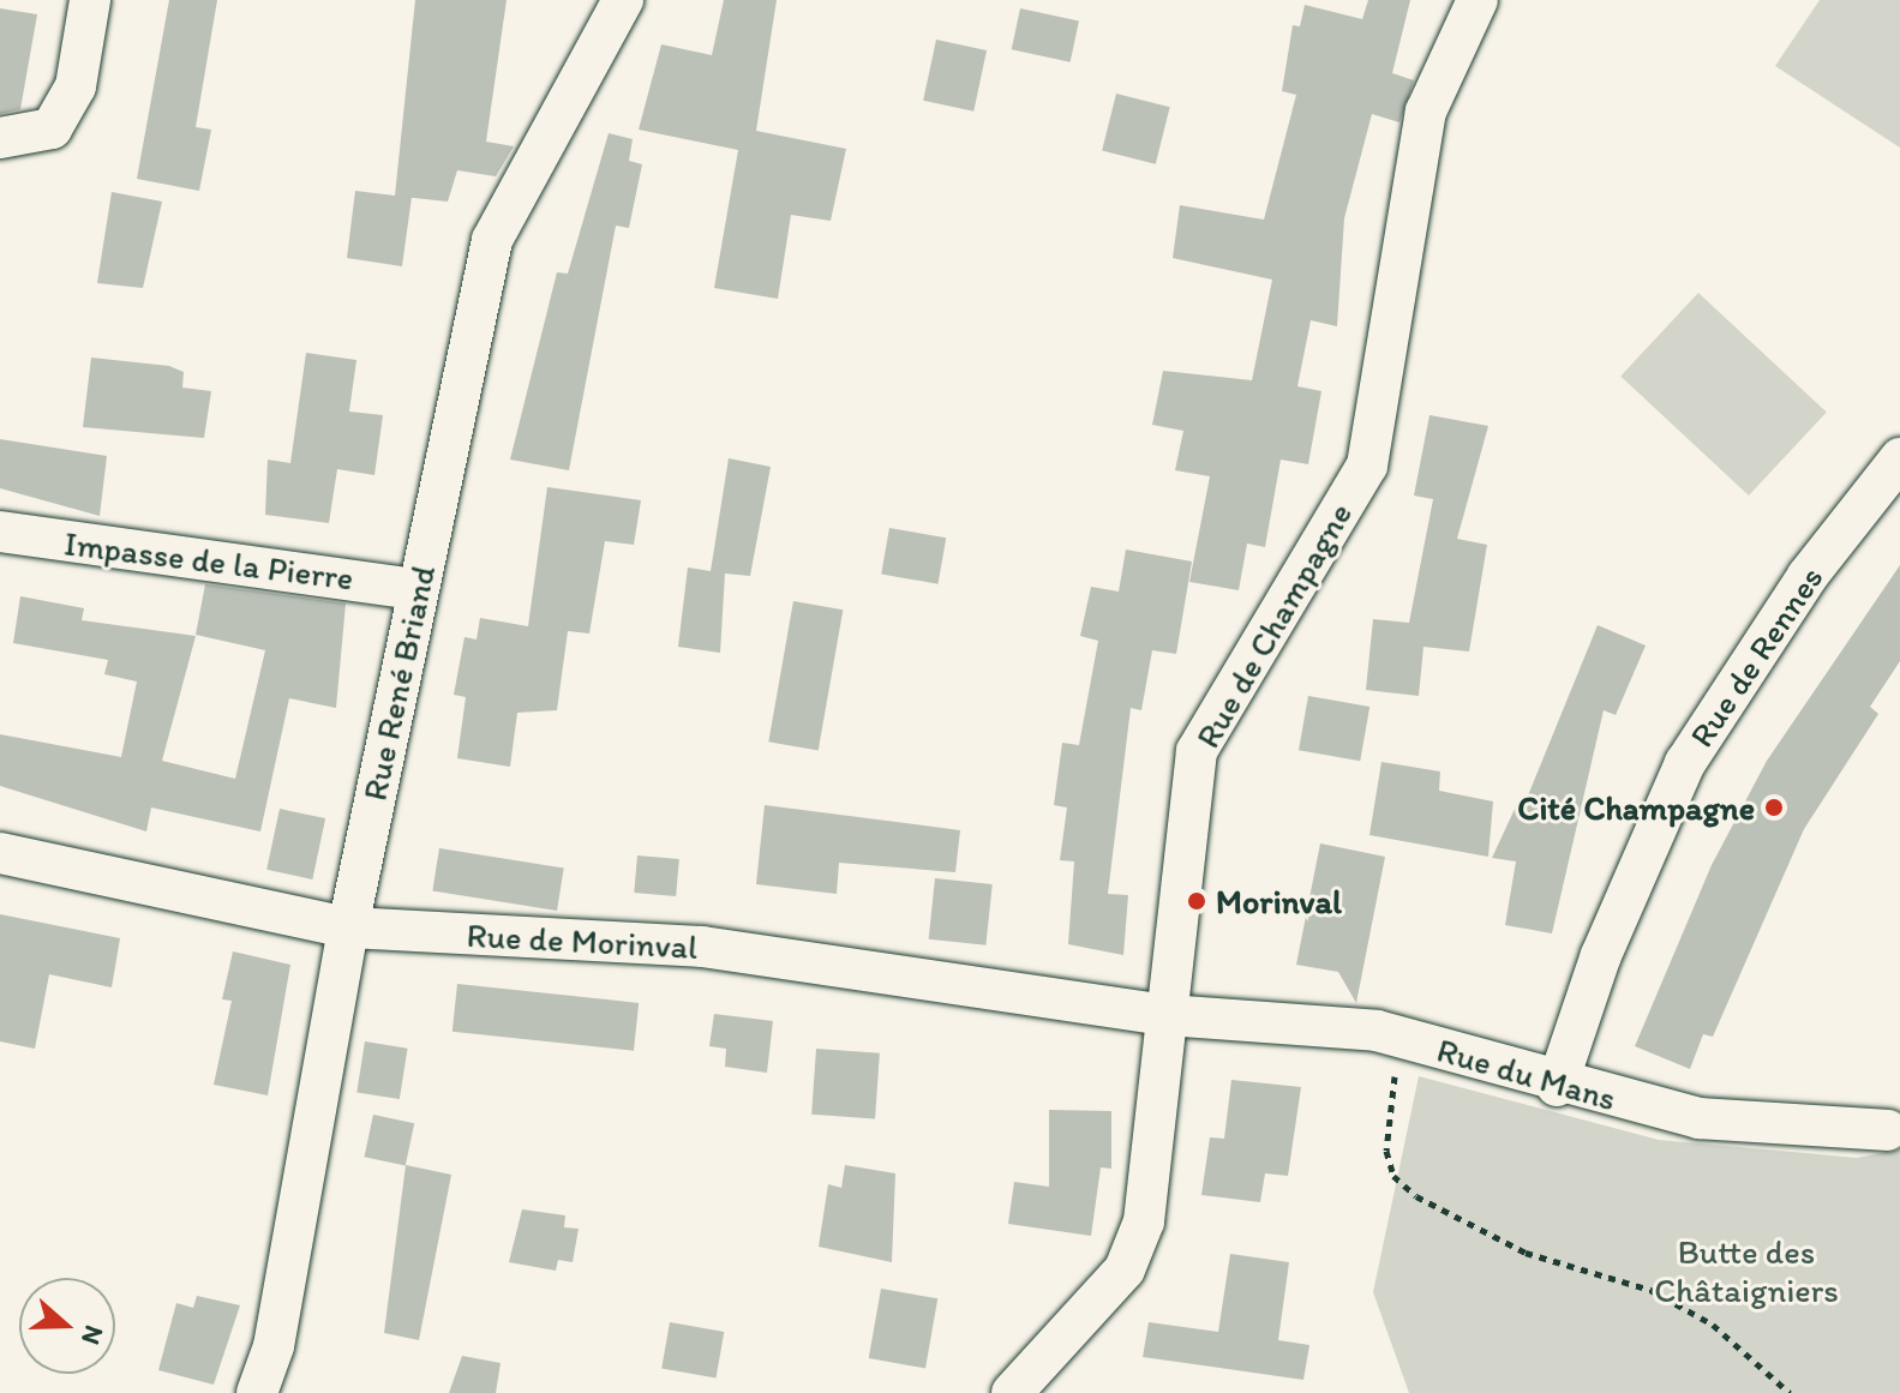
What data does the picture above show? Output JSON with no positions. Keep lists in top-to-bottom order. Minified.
{"streets":{"street":["Impasse de la Pierre","Rue de Champagne","Rue de Rennes","Rue René Briand","Rue de Morinval","Rue du Mans"]},"crossings":[["Impasse de la Pierre","Rue René Briand"],["Rue de Champagne","Rue de Morinval"],["Rue de Champagne","Rue du Mans"],["Rue de Rennes","Rue du Mans"],["Rue René Briand","Rue de Morinval"],["Rue de Morinval","Rue du Mans"]],"parks":["Butte des Châtaigniers"],"places":["Cité Champagne","Morinval"],"north":"right"}
